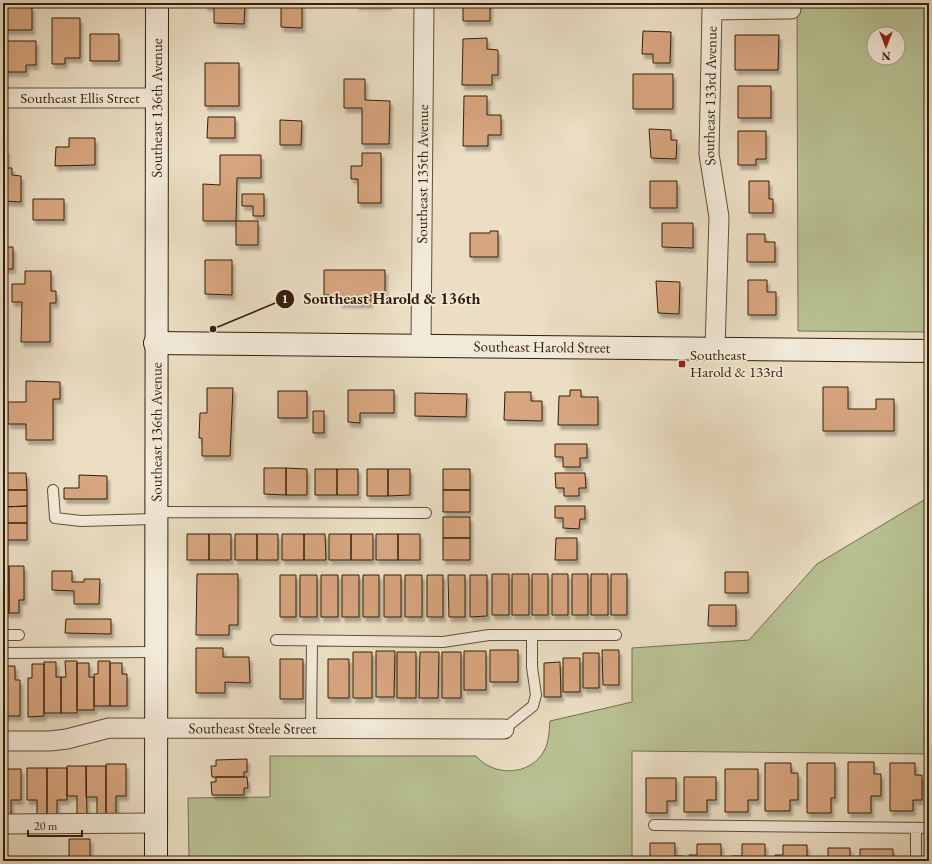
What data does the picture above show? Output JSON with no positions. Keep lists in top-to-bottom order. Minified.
{"streets":{"street":["Southeast 133rd Avenue","Southeast Ellis Street","Southeast 136th Avenue","Southeast 135th Avenue","Southeast Harold Street","Southeast Steele Street"]},"crossings":[["Southeast 133rd Avenue","Southeast Harold Street"],["Southeast Ellis Street","Southeast 136th Avenue"],["Southeast 136th Avenue","Southeast Harold Street"],["Southeast 136th Avenue","Southeast Steele Street"],["Southeast 135th Avenue","Southeast Harold Street"]],"places":{"other":["Southeast Harold & 136th"],"transit":["Southeast Harold & 133rd"]},"scale_bar":"20 m","north":"bottom"}
